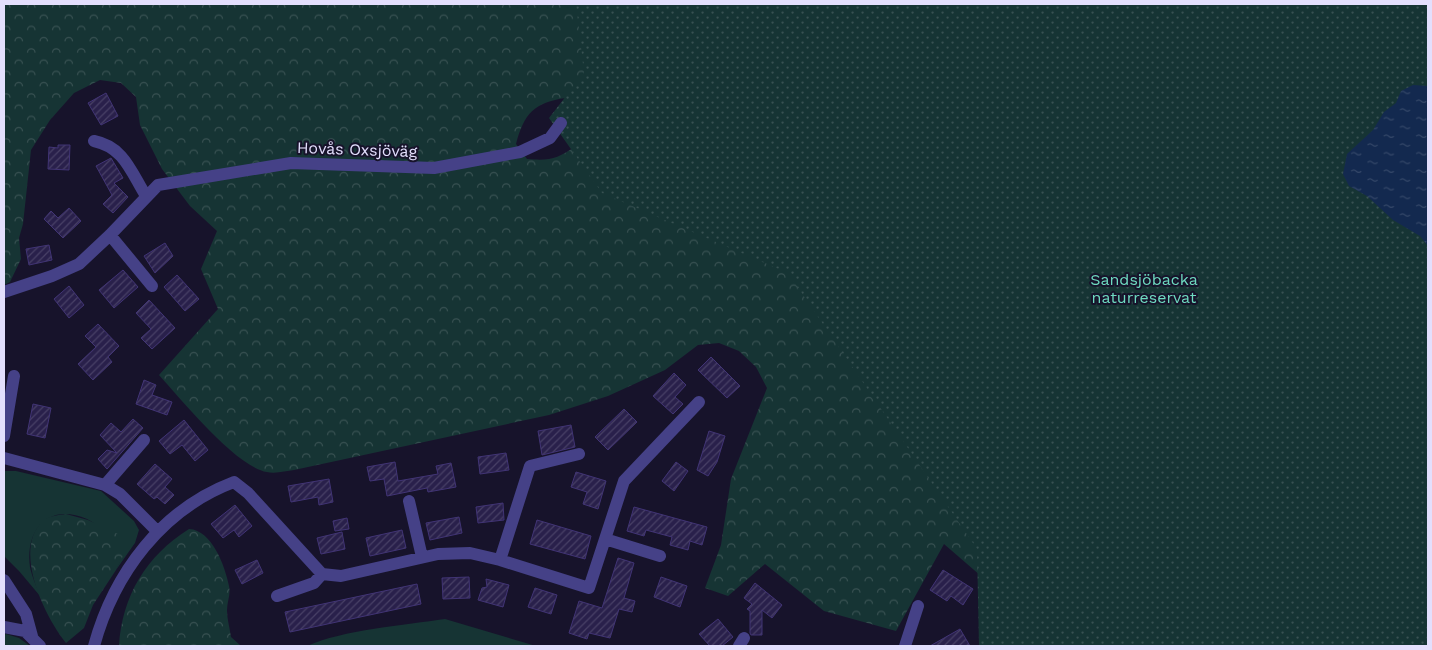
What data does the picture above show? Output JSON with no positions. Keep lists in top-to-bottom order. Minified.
{"streets":{"street":["Hovås Oxsjöväg"]},"parks":["Sandsjöbacka naturreservat"]}
